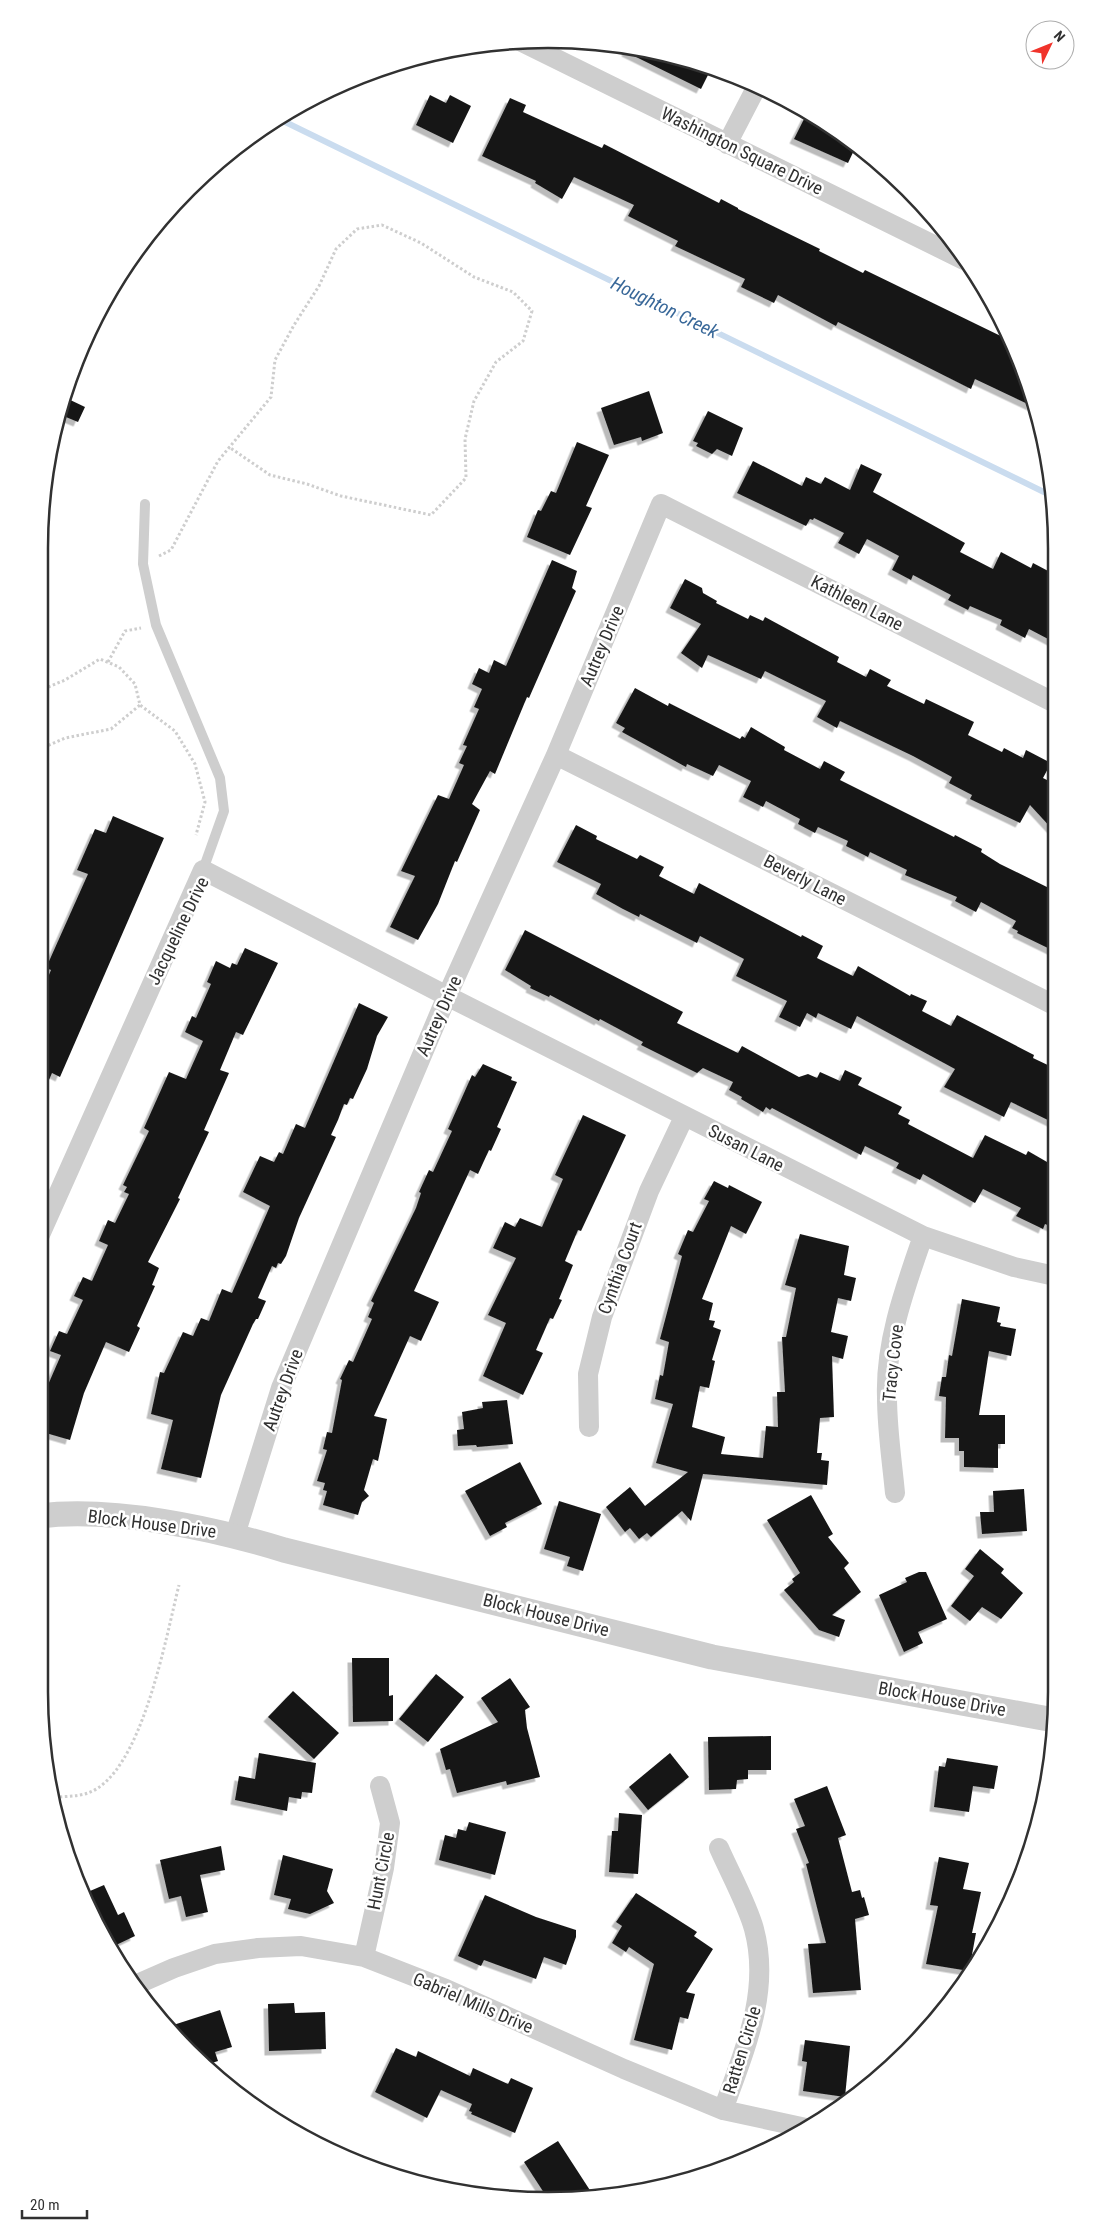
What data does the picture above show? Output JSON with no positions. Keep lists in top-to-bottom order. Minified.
{"streets":{"street":["Washington Square Drive","Kathleen Lane","Autrey Drive","Beverly Lane","Jacqueline Drive","Susan Lane","Cynthia Court","Tracy Cove","Block House Drive","Hunt Circle","Gabriel Mills Drive","Ratten Circle"]},"crossings":[["Kathleen Lane","Autrey Drive"],["Autrey Drive","Beverly Lane"],["Autrey Drive","Jacqueline Drive"],["Autrey Drive","Susan Lane"],["Autrey Drive","Block House Drive"],["Jacqueline Drive","Susan Lane"],["Susan Lane","Cynthia Court"],["Susan Lane","Tracy Cove"],["Hunt Circle","Gabriel Mills Drive"],["Gabriel Mills Drive","Ratten Circle"]],"water":["Houghton Creek"],"scale_bar":"20 m","north":"top right"}
